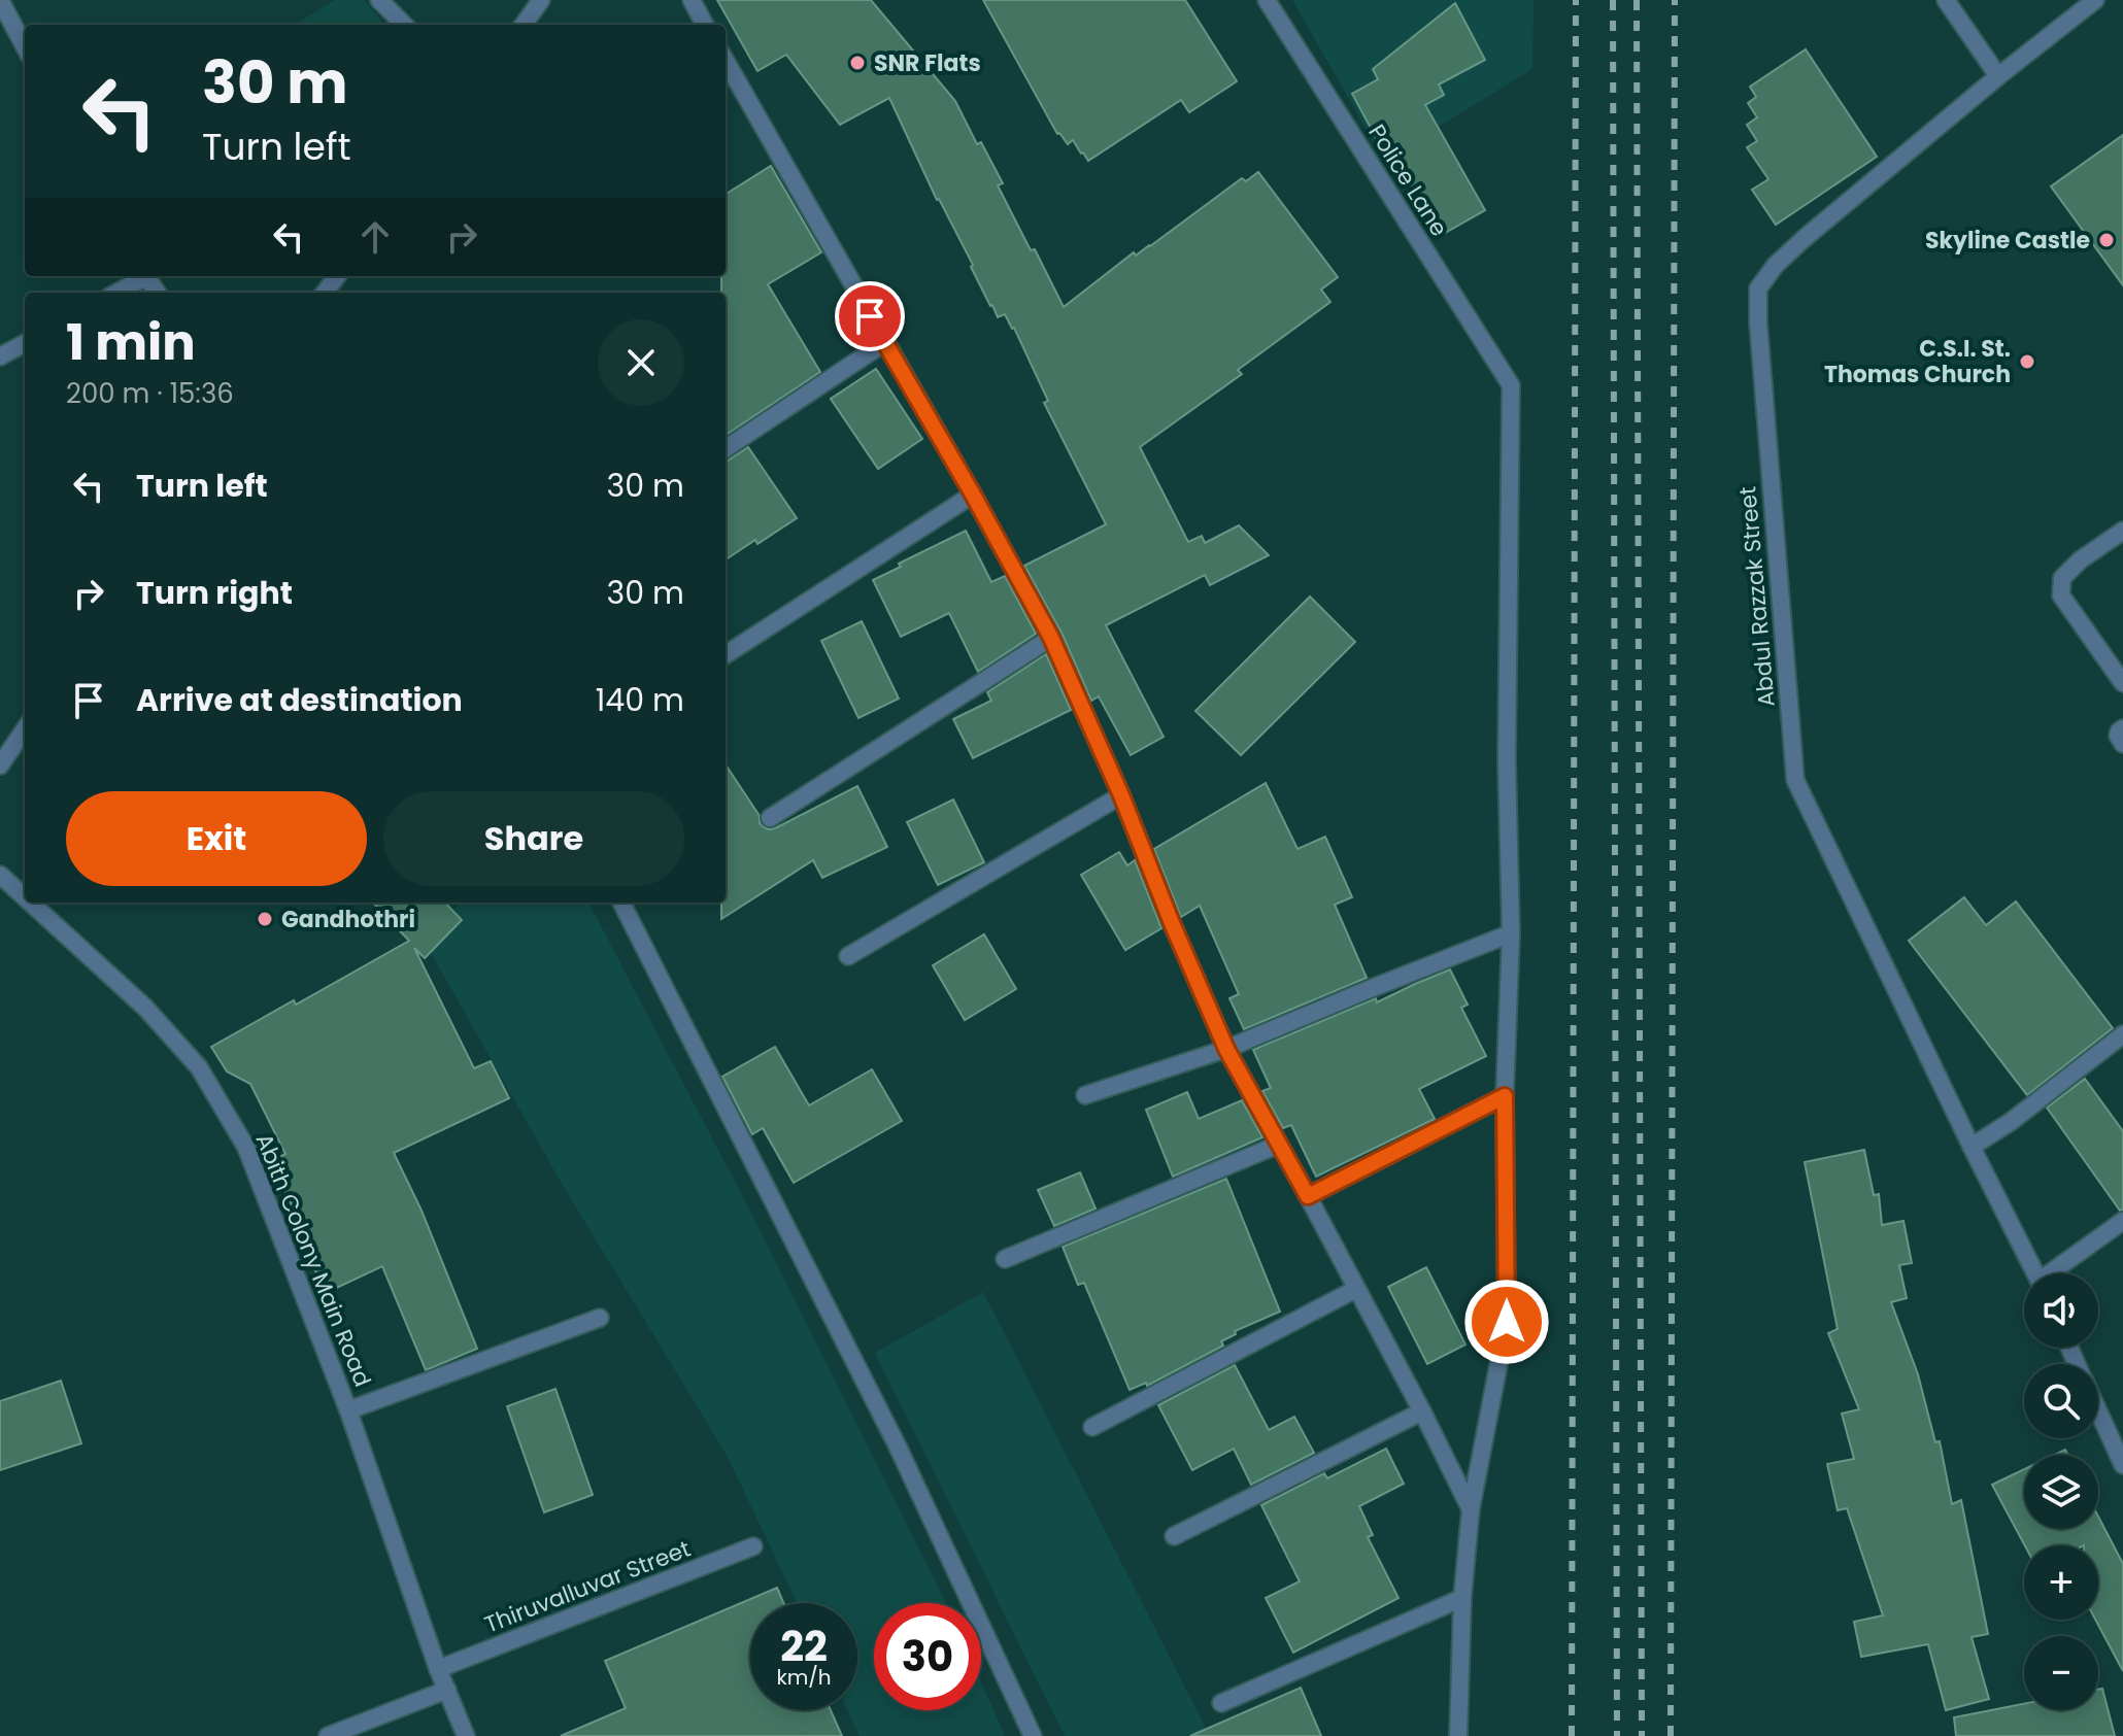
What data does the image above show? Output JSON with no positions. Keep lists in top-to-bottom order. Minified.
{"streets":{"street":["Police Lane","Abdul Razzak Street","Abith Colony Main Road","Thiruvalluvar Street"]},"crossings":[["Abith Colony Main Road","Thiruvalluvar Street"]],"places":["SNR Flats","Skyline Castle","C.S.I. St. Thomas Church","Gandhothri"],"page":{"turn":["30 m","Turn left"],"heading":["1 min","200 m · 15:36"],"list":[{"name":"Turn left","value":"30 m"},{"name":"Turn right","value":"30 m"},{"name":"Arrive at destination","value":"140 m"}],"buttons":["Exit","Share"],"map_buttons":["+","−"],"speed":"22 km/h","limit":"30"}}
